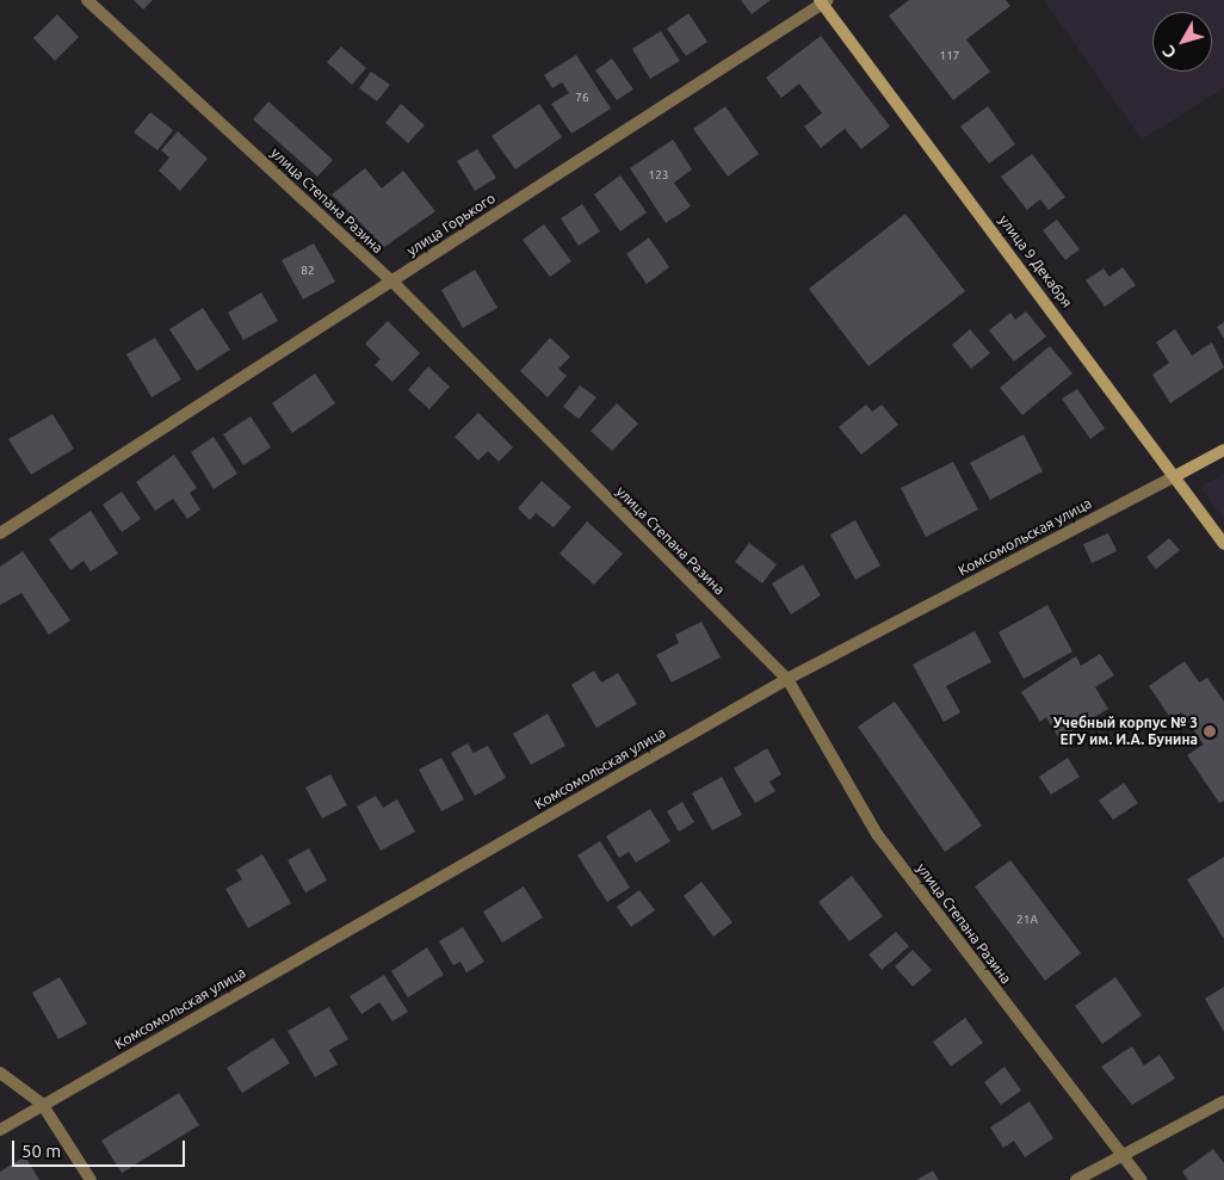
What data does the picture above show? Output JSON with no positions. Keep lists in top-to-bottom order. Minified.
{"streets":{"main road":["улица 9 Декабря","Комсомольская улица"],"street":["улица Степана Разина","улица Горького"]},"crossings":[["улица Степана Разина","улица Горького"],["улица Степана Разина","Комсомольская улица"],["улица Горького","улица 9 Декабря"],["улица 9 Декабря","Комсомольская улица"]],"places":["Учебный корпус № 3 ЕГУ им. И.А. Бунина"],"house_numbers":["117","76","123","82","21А"],"scale_bar":"50 m","north":"bottom left"}
